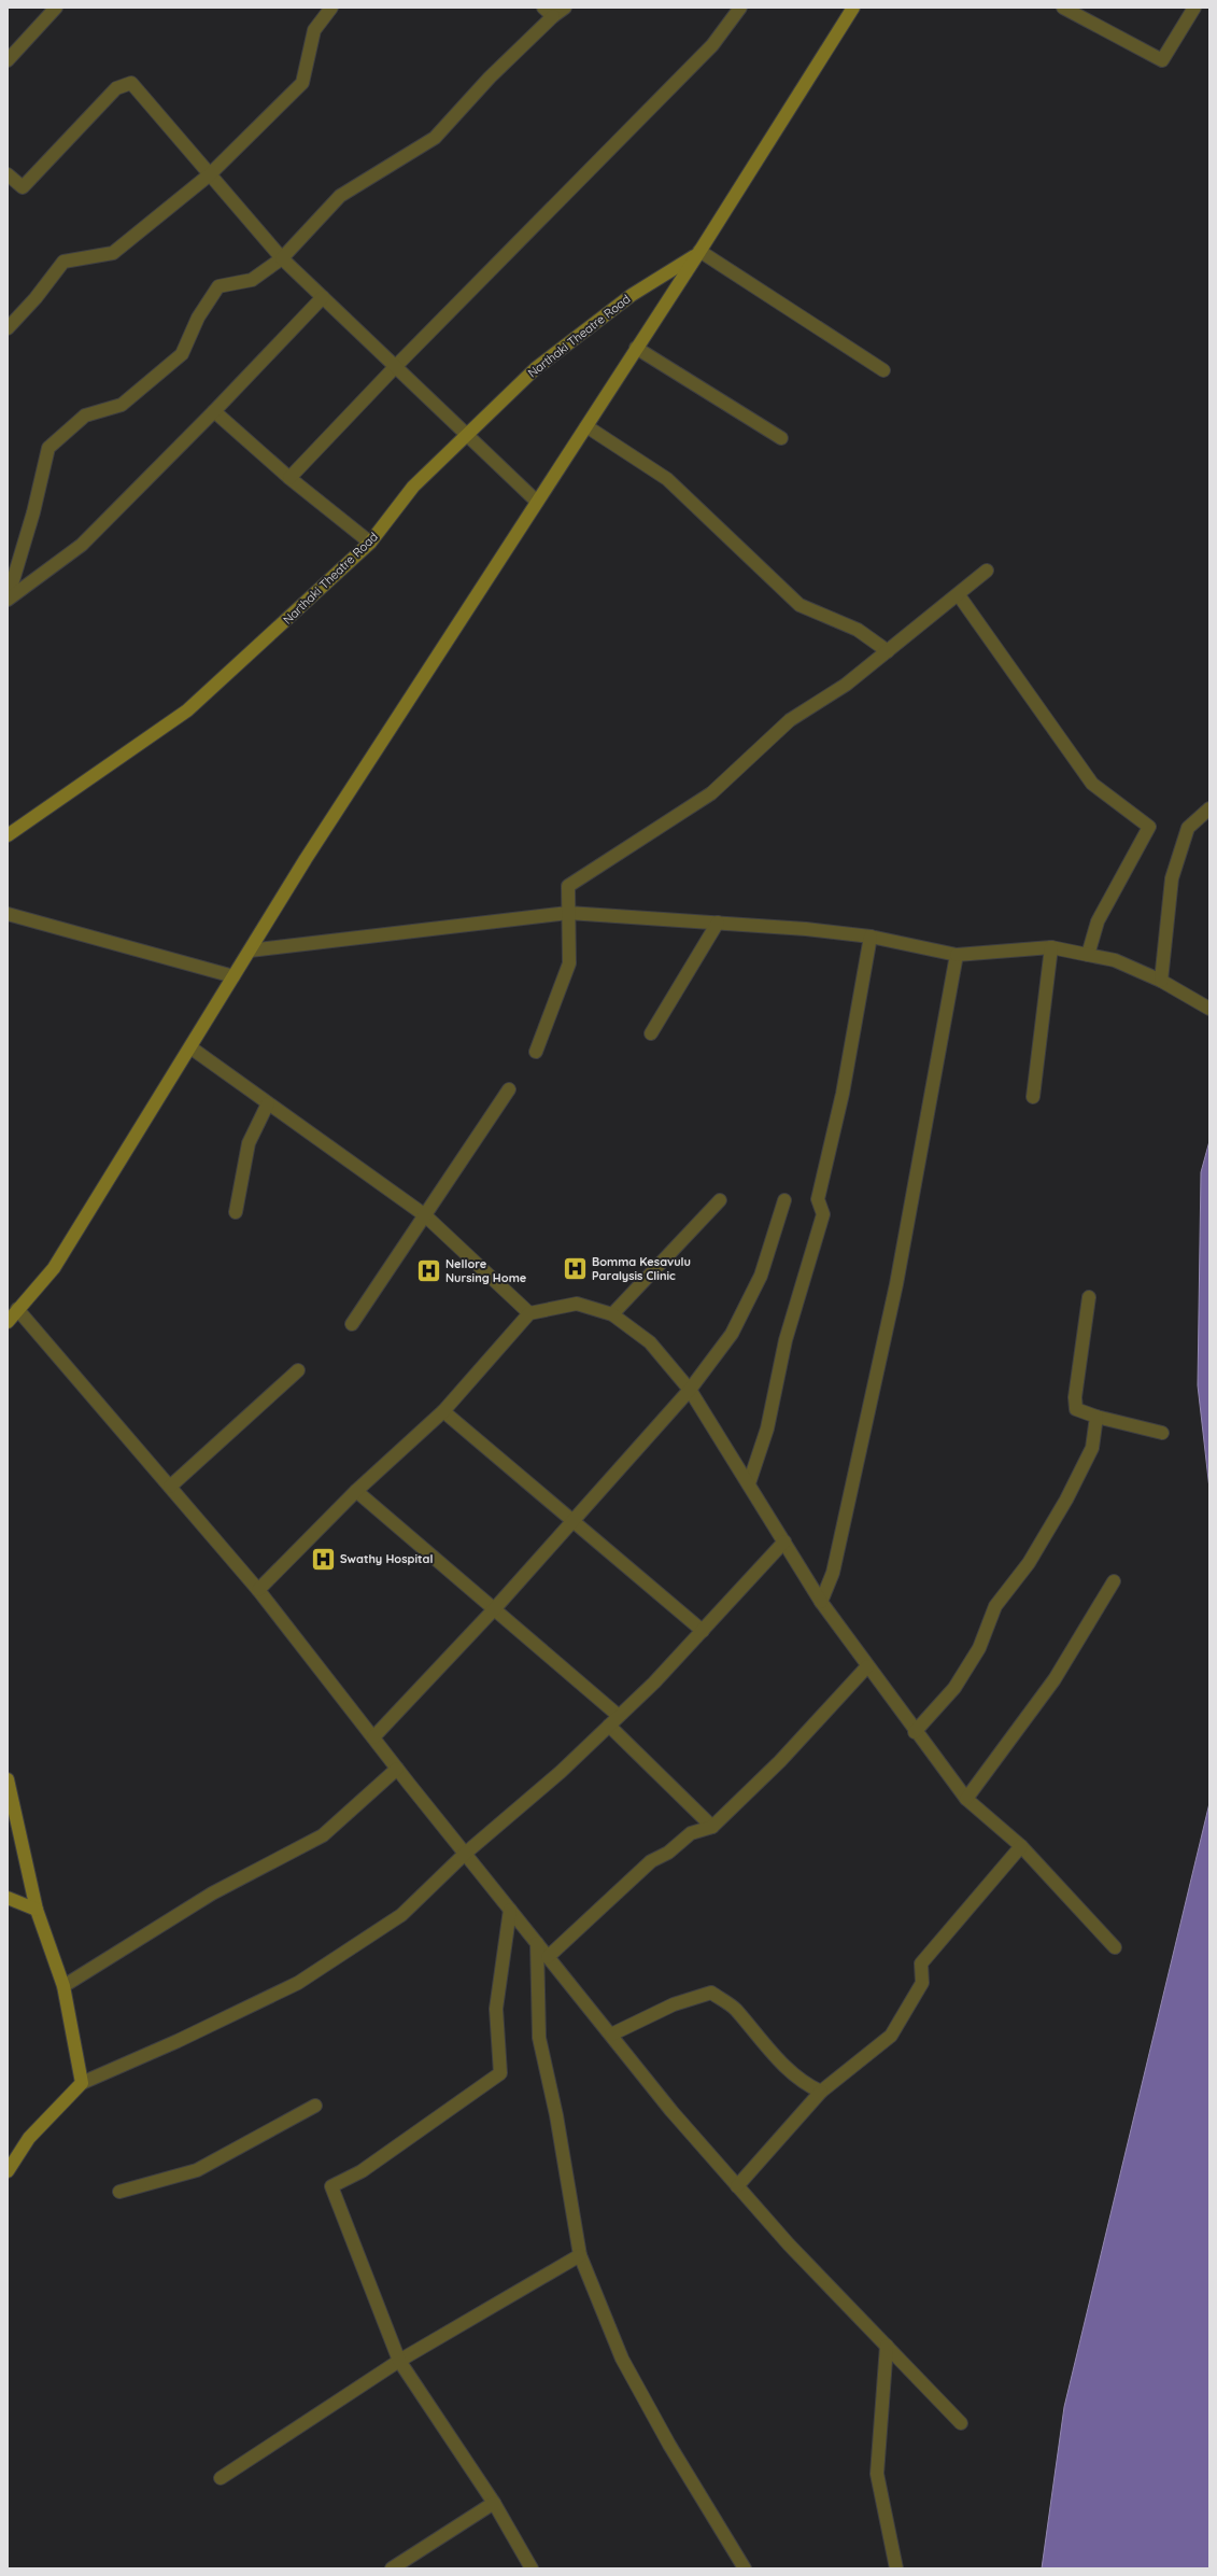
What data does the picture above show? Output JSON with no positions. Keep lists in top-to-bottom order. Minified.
{"streets":{"main road":["Narthaki Theatre Road"]},"places":{"hospital":["Bomma Kesavulu Paralysis Clinic","Nellore Nursing Home","Swathy Hospital"]}}
